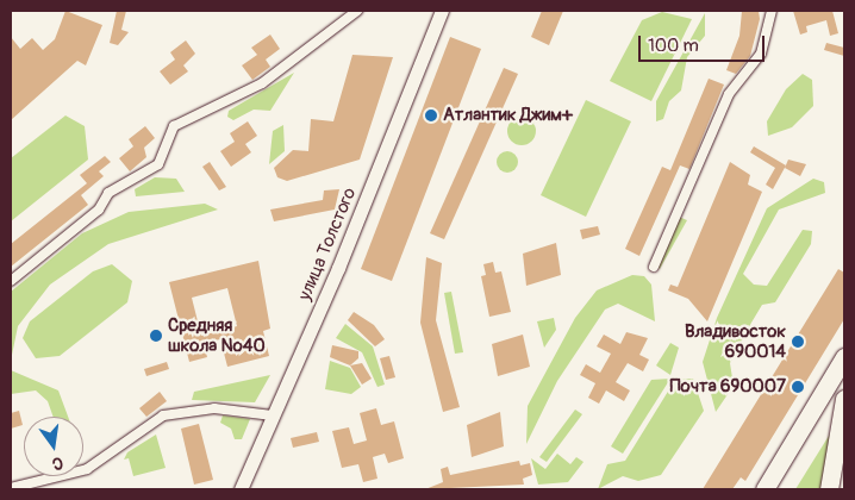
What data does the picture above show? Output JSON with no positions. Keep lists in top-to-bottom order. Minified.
{"streets":{"main road":["улица Толстого"]},"places":["Атлантик Джим+","Средняя школа №40","Владивосток 690014","Почта 690007"],"scale_bar":"100 m","north":"bottom"}
